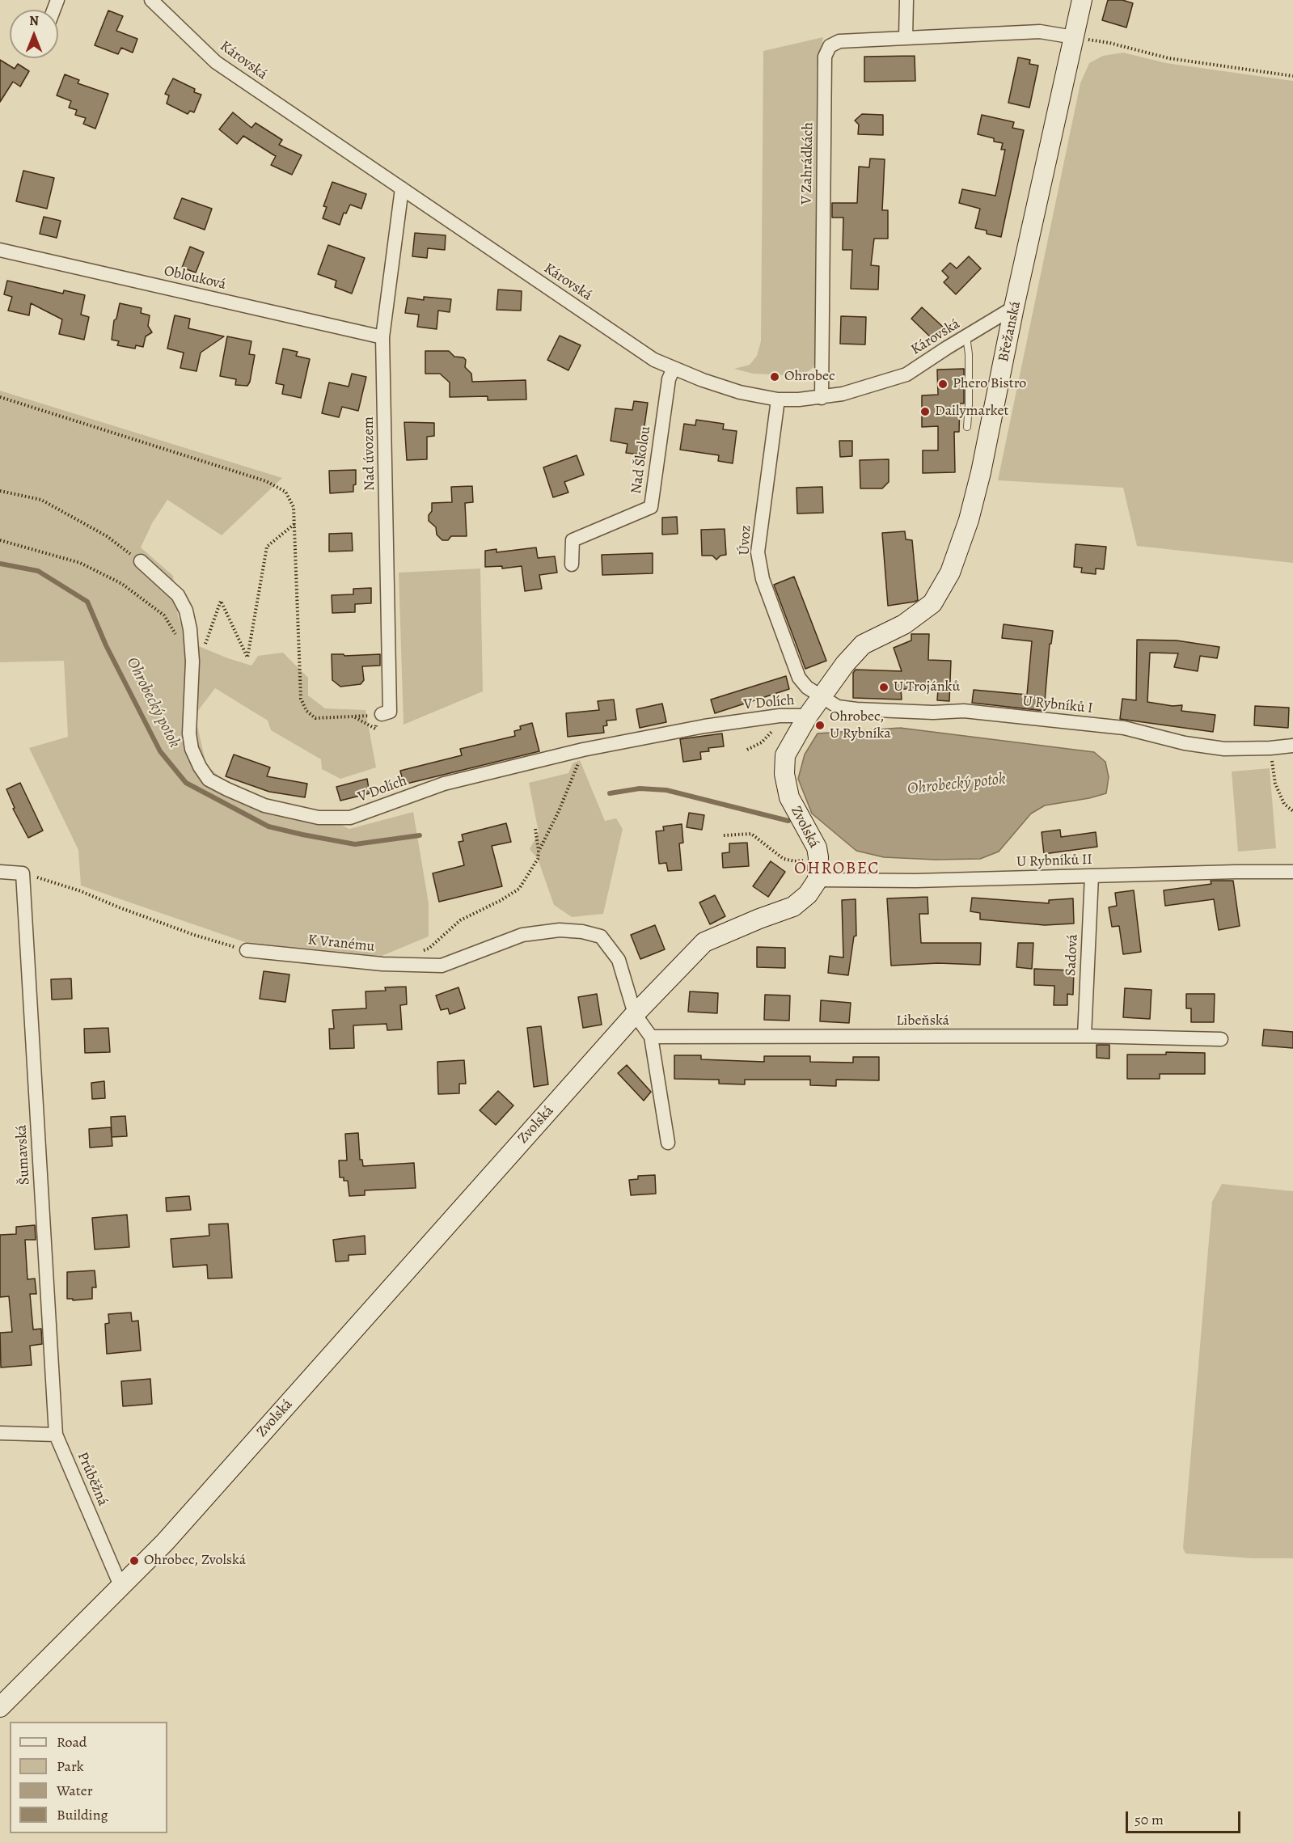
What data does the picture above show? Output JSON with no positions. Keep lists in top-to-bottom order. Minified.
{"streets":{"street":["Károvská","V Zahrádkách","Oblouková","Břežanská","Nad úvozem","Nad Školou","Úvoz","V Dolích","U Rybníků I","Zvolská","U Rybníků II","K Vranému","Sadová","Libeňská","Šumavská","Průběžná"]},"crossings":[["Károvská","V Zahrádkách"],["Károvská","Břežanská"],["Károvská","Nad úvozem"],["Károvská","Nad Školou"],["Károvská","Úvoz"],["V Zahrádkách","Břežanská"],["Oblouková","Nad úvozem"],["Břežanská","Úvoz"],["Břežanská","V Dolích"],["Břežanská","U Rybníků I"],["Břežanská","Zvolská"],["Úvoz","U Rybníků I"],["V Dolích","Zvolská"],["Zvolská","U Rybníků II"],["Zvolská","K Vranému"],["Zvolská","Průběžná"],["U Rybníků II","Sadová"],["Sadová","Libeňská"],["Šumavská","Průběžná"]],"districts":["OHROBEC"],"water":["Ohrobecký potok"],"places":["Ohrobec","Phero Bistro","Dailymarket","U Trojánků","Ohrobec, U Rybníka","Ohrobec, Zvolská"],"legend":["Road","Park","Water","Building"],"scale_bar":"50 m","north":"top"}
